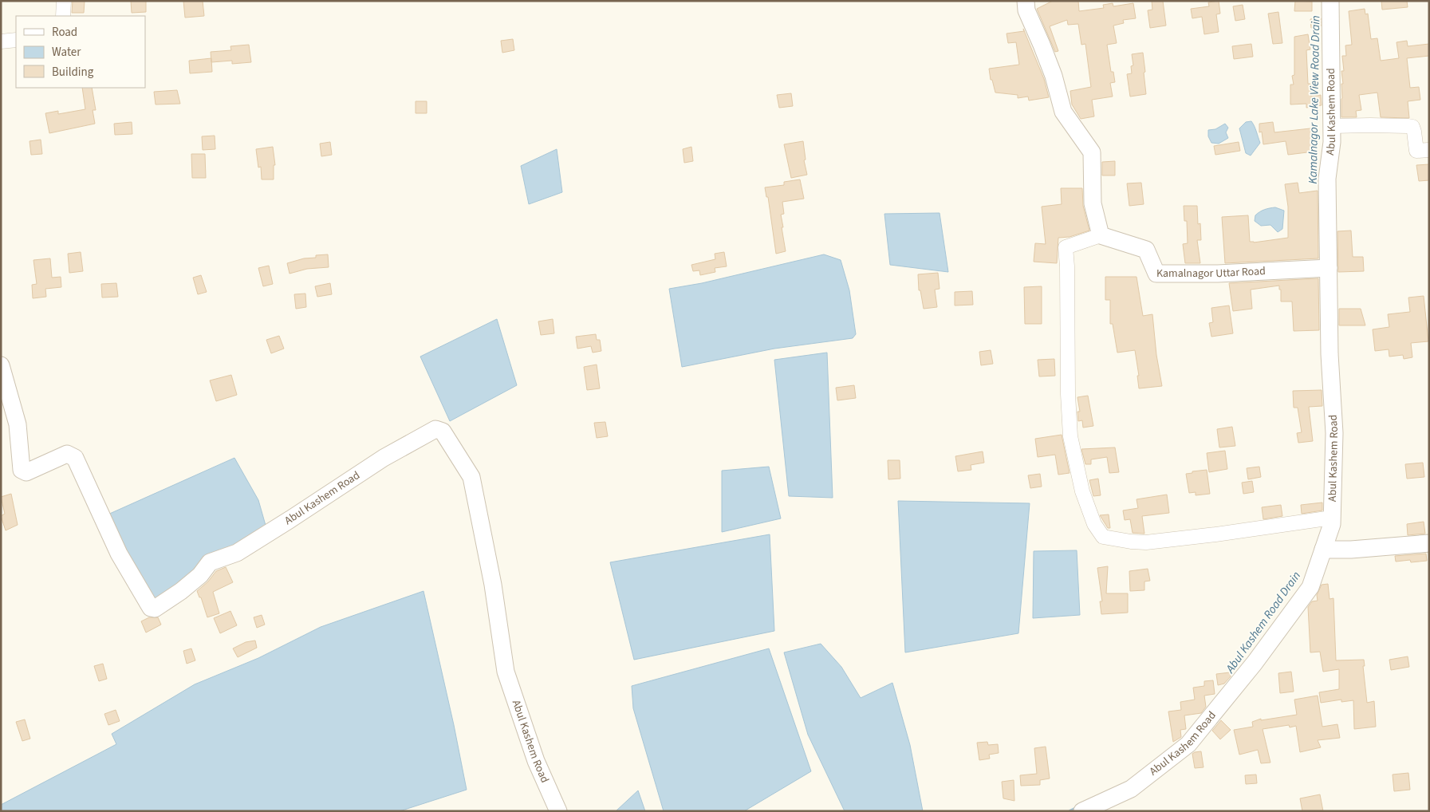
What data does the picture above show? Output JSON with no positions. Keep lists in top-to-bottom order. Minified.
{"streets":{"street":["Abul Kashem Road","Kamalnagor Uttar Road"]},"crossings":[["Abul Kashem Road","Kamalnagor Uttar Road"]],"water":["Kamalnagor Lake View Road Drain","Abul Kashem Road Drain"],"legend":["Road","Water","Building"]}
